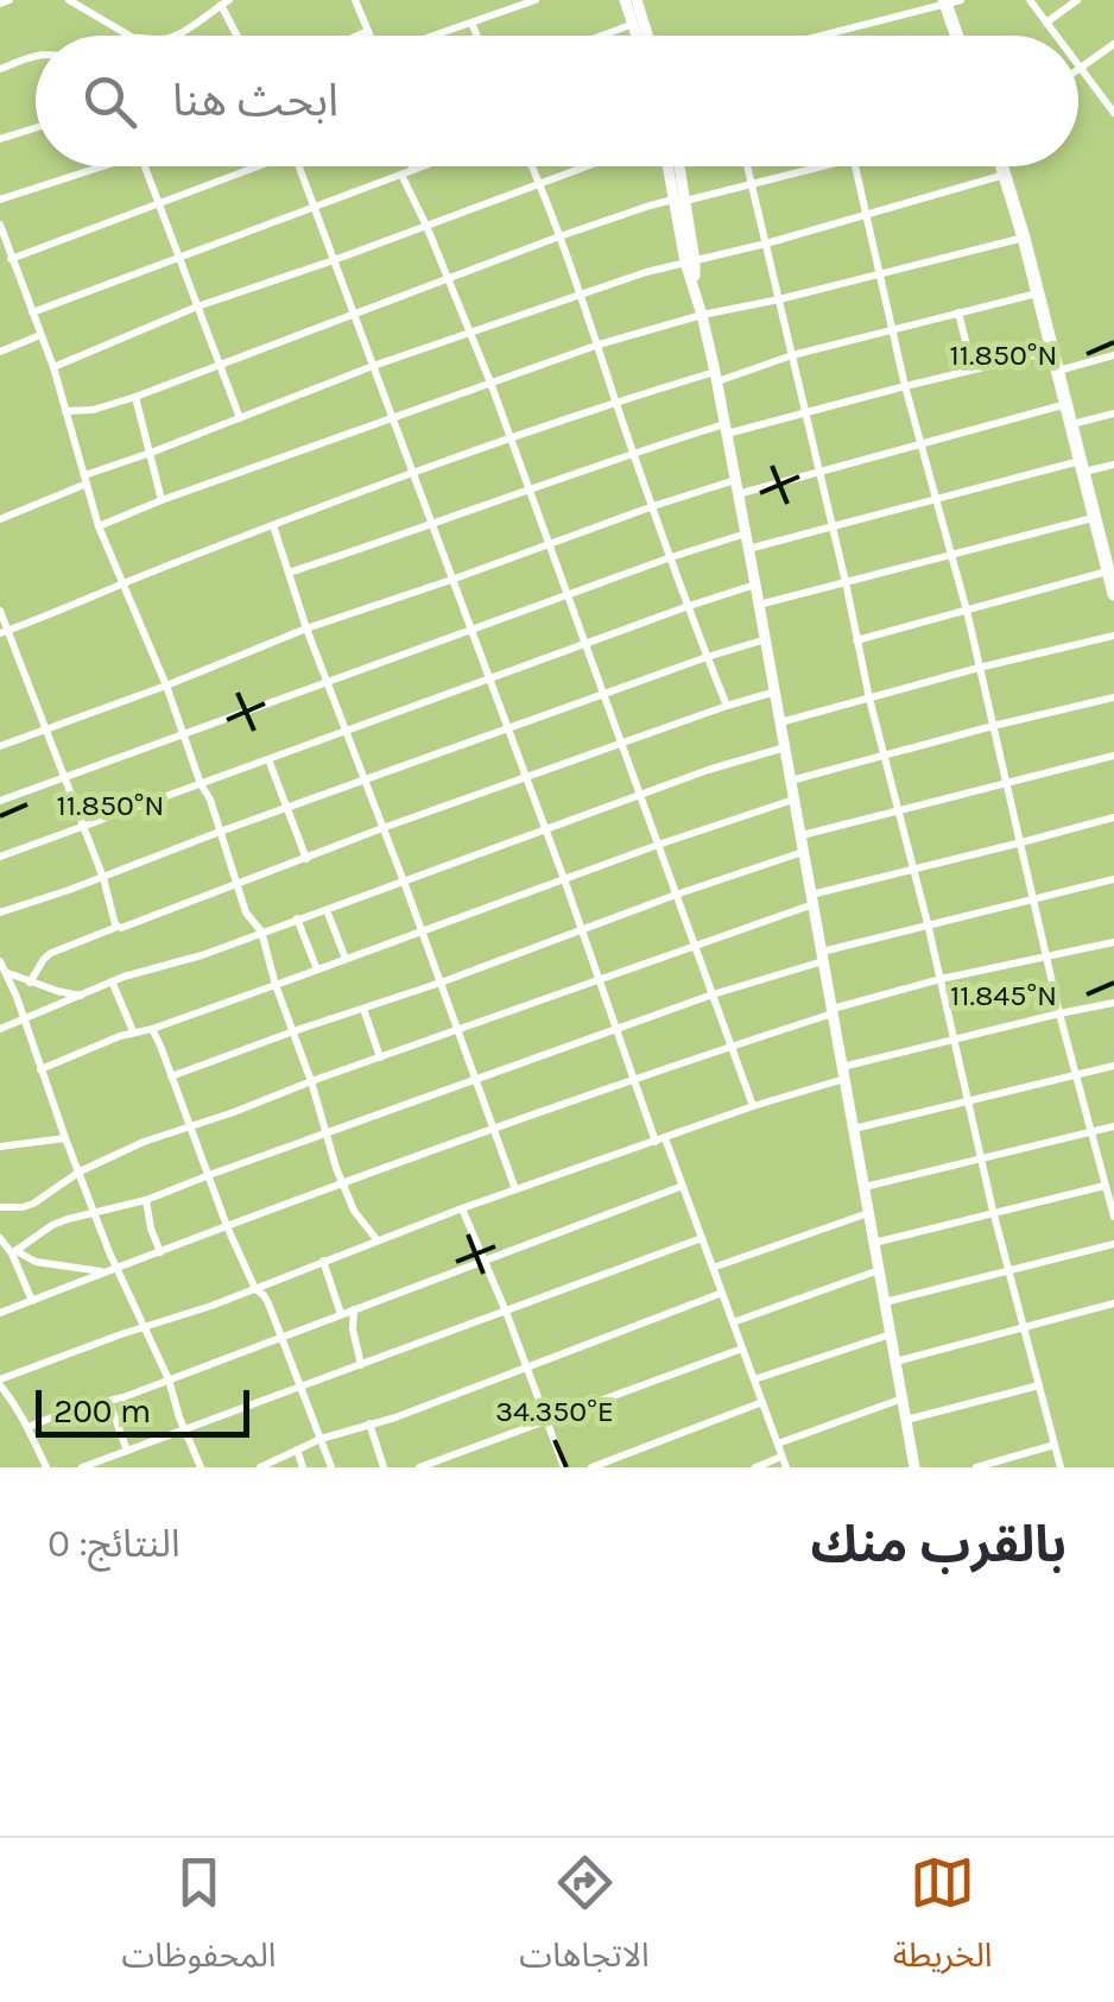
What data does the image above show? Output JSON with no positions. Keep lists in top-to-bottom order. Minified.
{"scale_bar":"200 m","page":{"search":"ابحث هنا","scale":"200 m","heading":["بالقرب منك","النتائج: 0"],"nav":["الخريطة","الاتجاهات","المحفوظات"]},"coordinates":["11.850°N","11.845°N","34.350°E"]}
